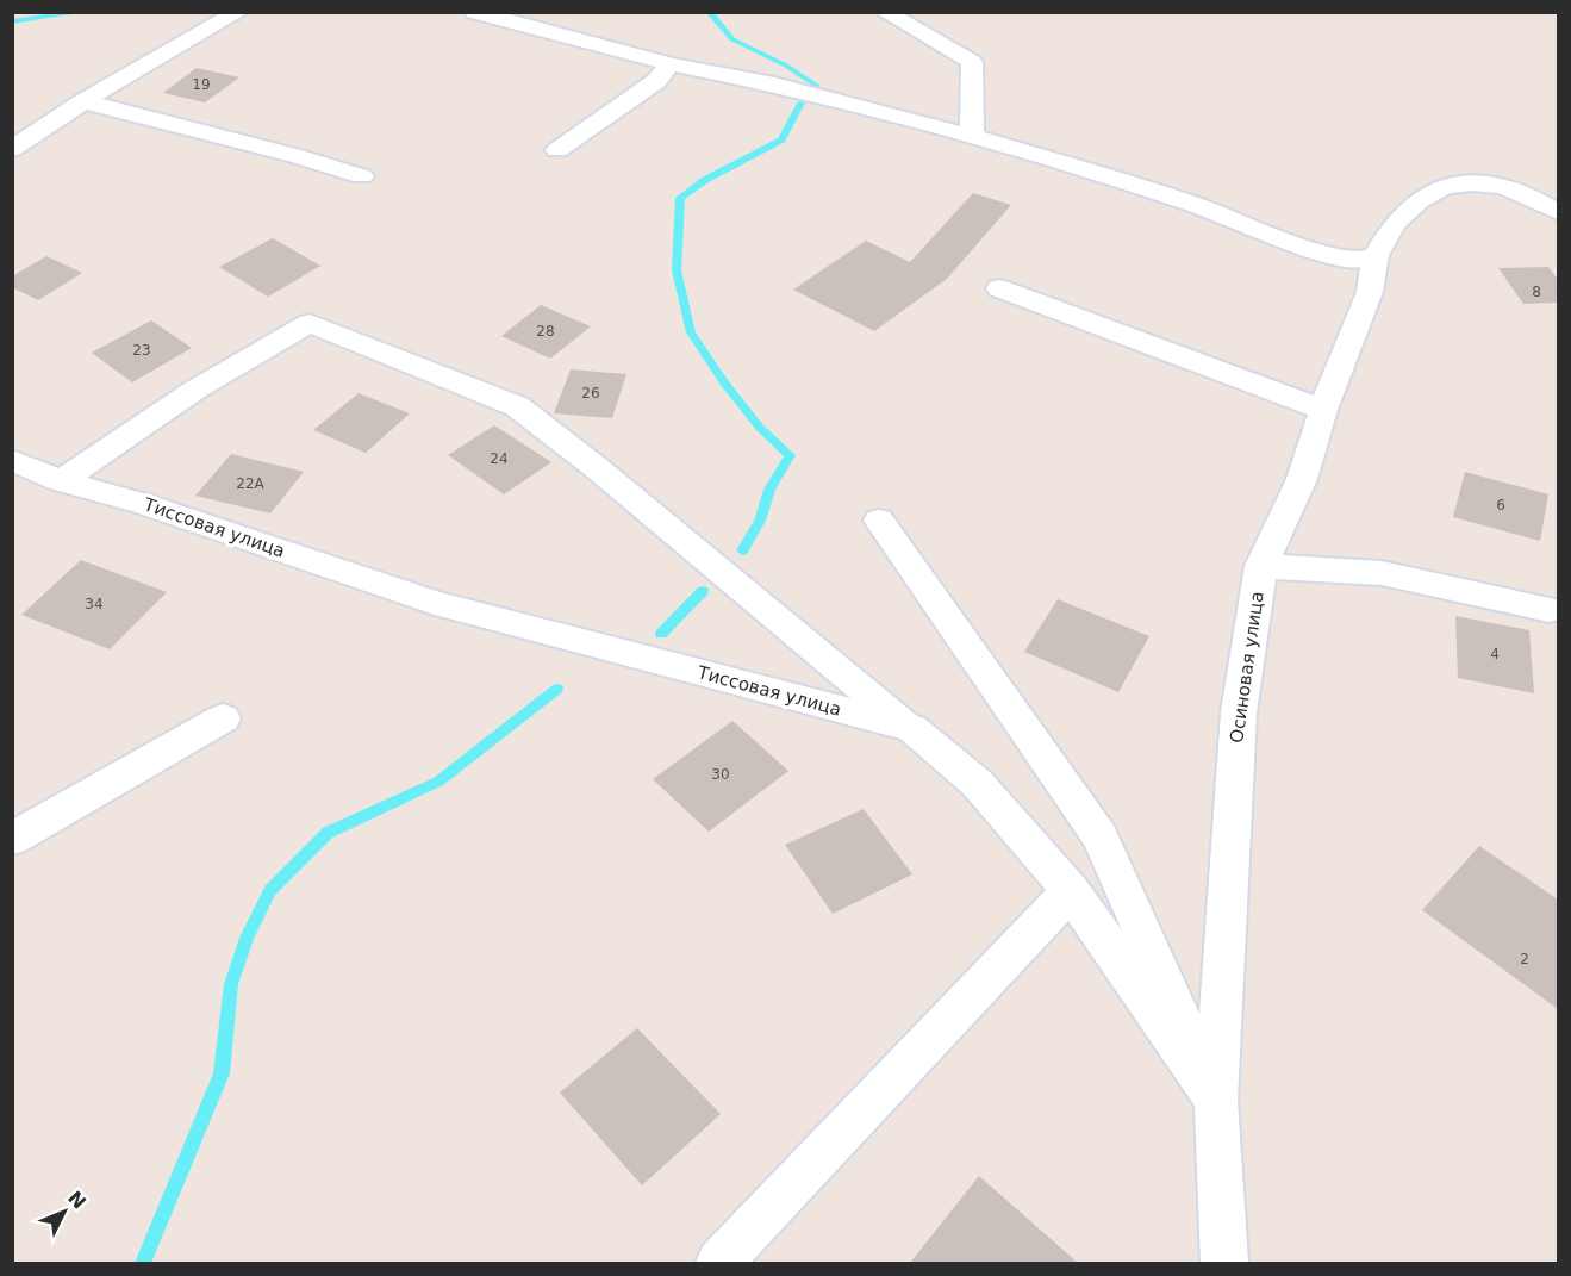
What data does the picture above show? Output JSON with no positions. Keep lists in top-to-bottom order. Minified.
{"streets":{"street":["Тиссовая улица","Осиновая улица"]},"crossings":[["Тиссовая улица","Осиновая улица"]],"house_numbers":["19","8","28","23","26","24","22А","6","34","4","30","2"],"north":"top right"}
